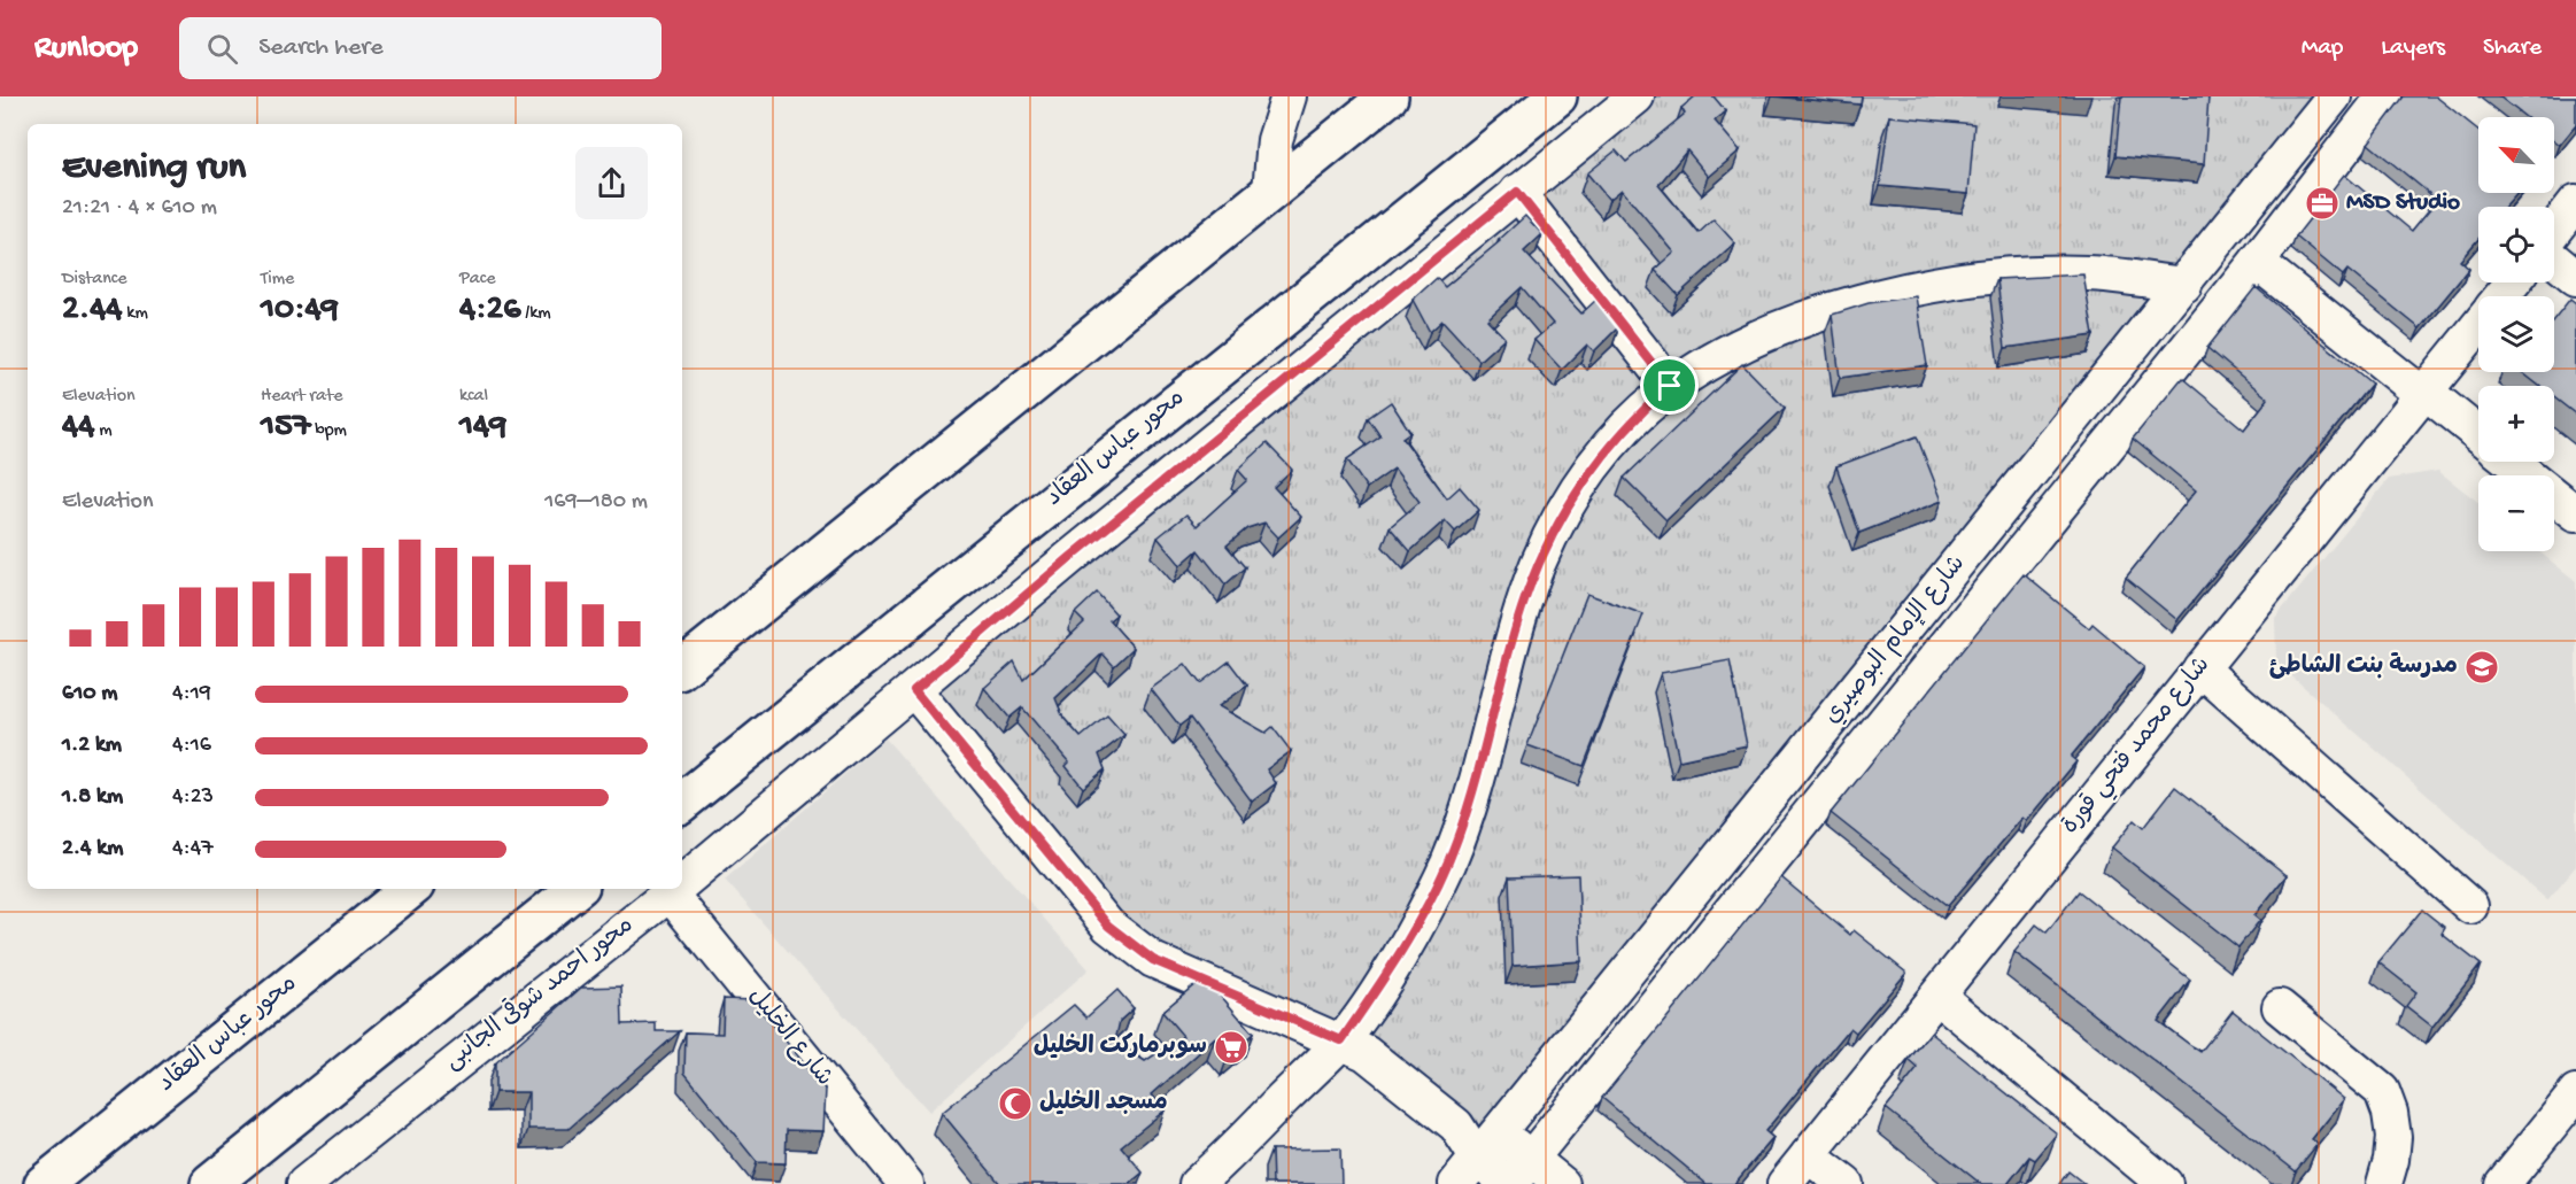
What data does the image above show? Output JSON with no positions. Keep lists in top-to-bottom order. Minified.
{"streets":{"main road":["محور عباس العقاد"],"street":["شارع الإمام البوصيري","شارع محمد فتحي قورة","محور احمد شوقى الجانبى","شارع الخليل"]},"crossings":[["محور احمد شوقى الجانبى","شارع الخليل"]],"places":{"office":["MSD Studio"],"school or university":["مدرسة بنت الشاطئ"],"supermarket":["سوبرماركت الخليل"],"mosque":["مسجد الخليل"]},"north":"top left","page":{"header":"Runloop","search":"Search here","nav":["Map","Layers","Share"],"map_buttons":["+","−"],"heading":["Evening run","21:21 · 4 × 610 m"],"stats":[["Distance","2.44 km"],["Time","10:49"],["Pace","4:26 /km"],["Elevation","44 m"],["Heart rate","157 bpm"],["kcal","149"]],"chart":["Elevation","169–180 m"],"list":[{"name":"610 m","note":"4:19"},{"name":"1.2 km","note":"4:16"},{"name":"1.8 km","note":"4:23"},{"name":"2.4 km","note":"4:47"}]}}
